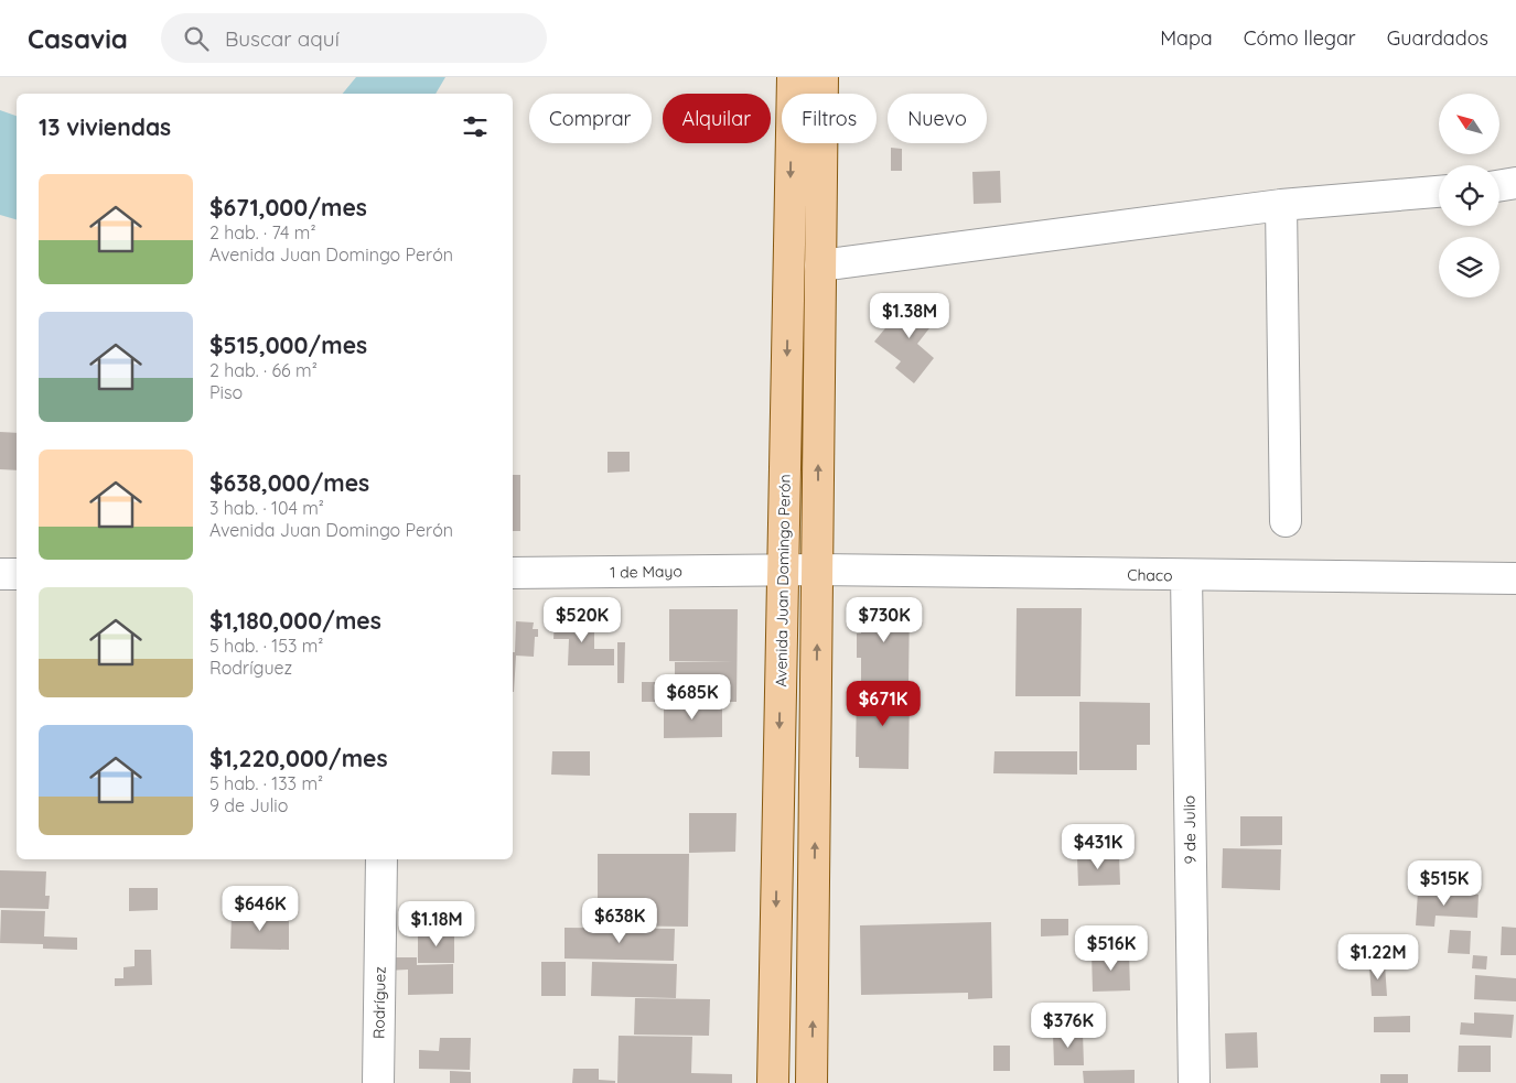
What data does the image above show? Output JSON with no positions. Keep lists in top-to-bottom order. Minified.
{"streets":{"main road":["Avenida Juan Domingo Perón"],"street":["1 de Mayo","Chaco","9 de Julio","Rodríguez"]},"crossings":[["1 de Mayo","Chaco"],["1 de Mayo","Avenida Juan Domingo Perón"],["Chaco","Avenida Juan Domingo Perón"],["Chaco","9 de Julio"]],"north":"top left","page":{"header":"Casavia","search":"Buscar aquí","nav":["Mapa","Cómo llegar","Guardados"],"chip":["Comprar","Alquilar","Filtros","Nuevo"],"heading":"13 viviendas","list":[{"name":"$671,000/mes","note":"2 hab. · 74 m² · Avenida Juan Domingo Perón"},{"name":"$515,000/mes","note":"2 hab. · 66 m² · Piso"},{"name":"$638,000/mes","note":"3 hab. · 104 m² · Avenida Juan Domingo Perón"},{"name":"$1,180,000/mes","note":"5 hab. · 153 m² · Rodríguez"},{"name":"$1,220,000/mes","note":"5 hab. · 133 m² · 9 de Julio"}],"price":["$1.38M","$520K","$730K","$685K","$671K","$431K","$515K","$646K","$638K","$1.18M","$516K","$1.22M","$376K"]}}
